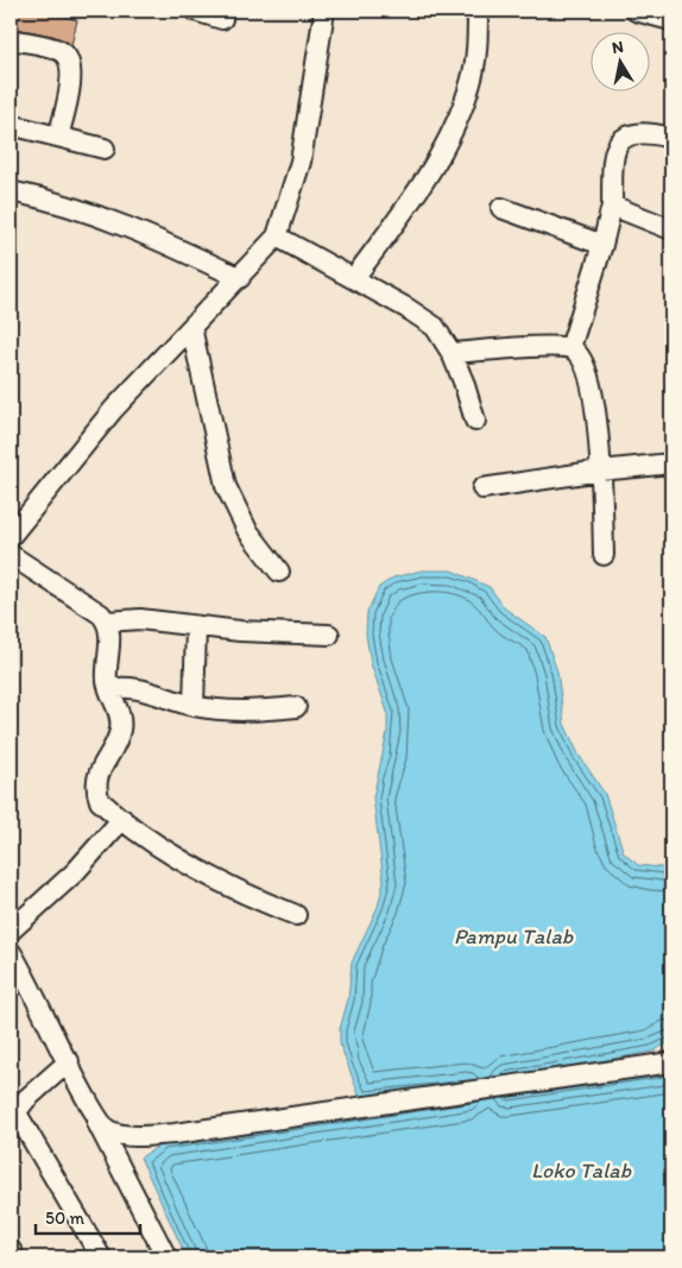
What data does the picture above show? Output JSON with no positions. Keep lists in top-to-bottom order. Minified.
{"water":["Pampu Talab","Loko Talab"],"scale_bar":"50 m","north":"top"}
